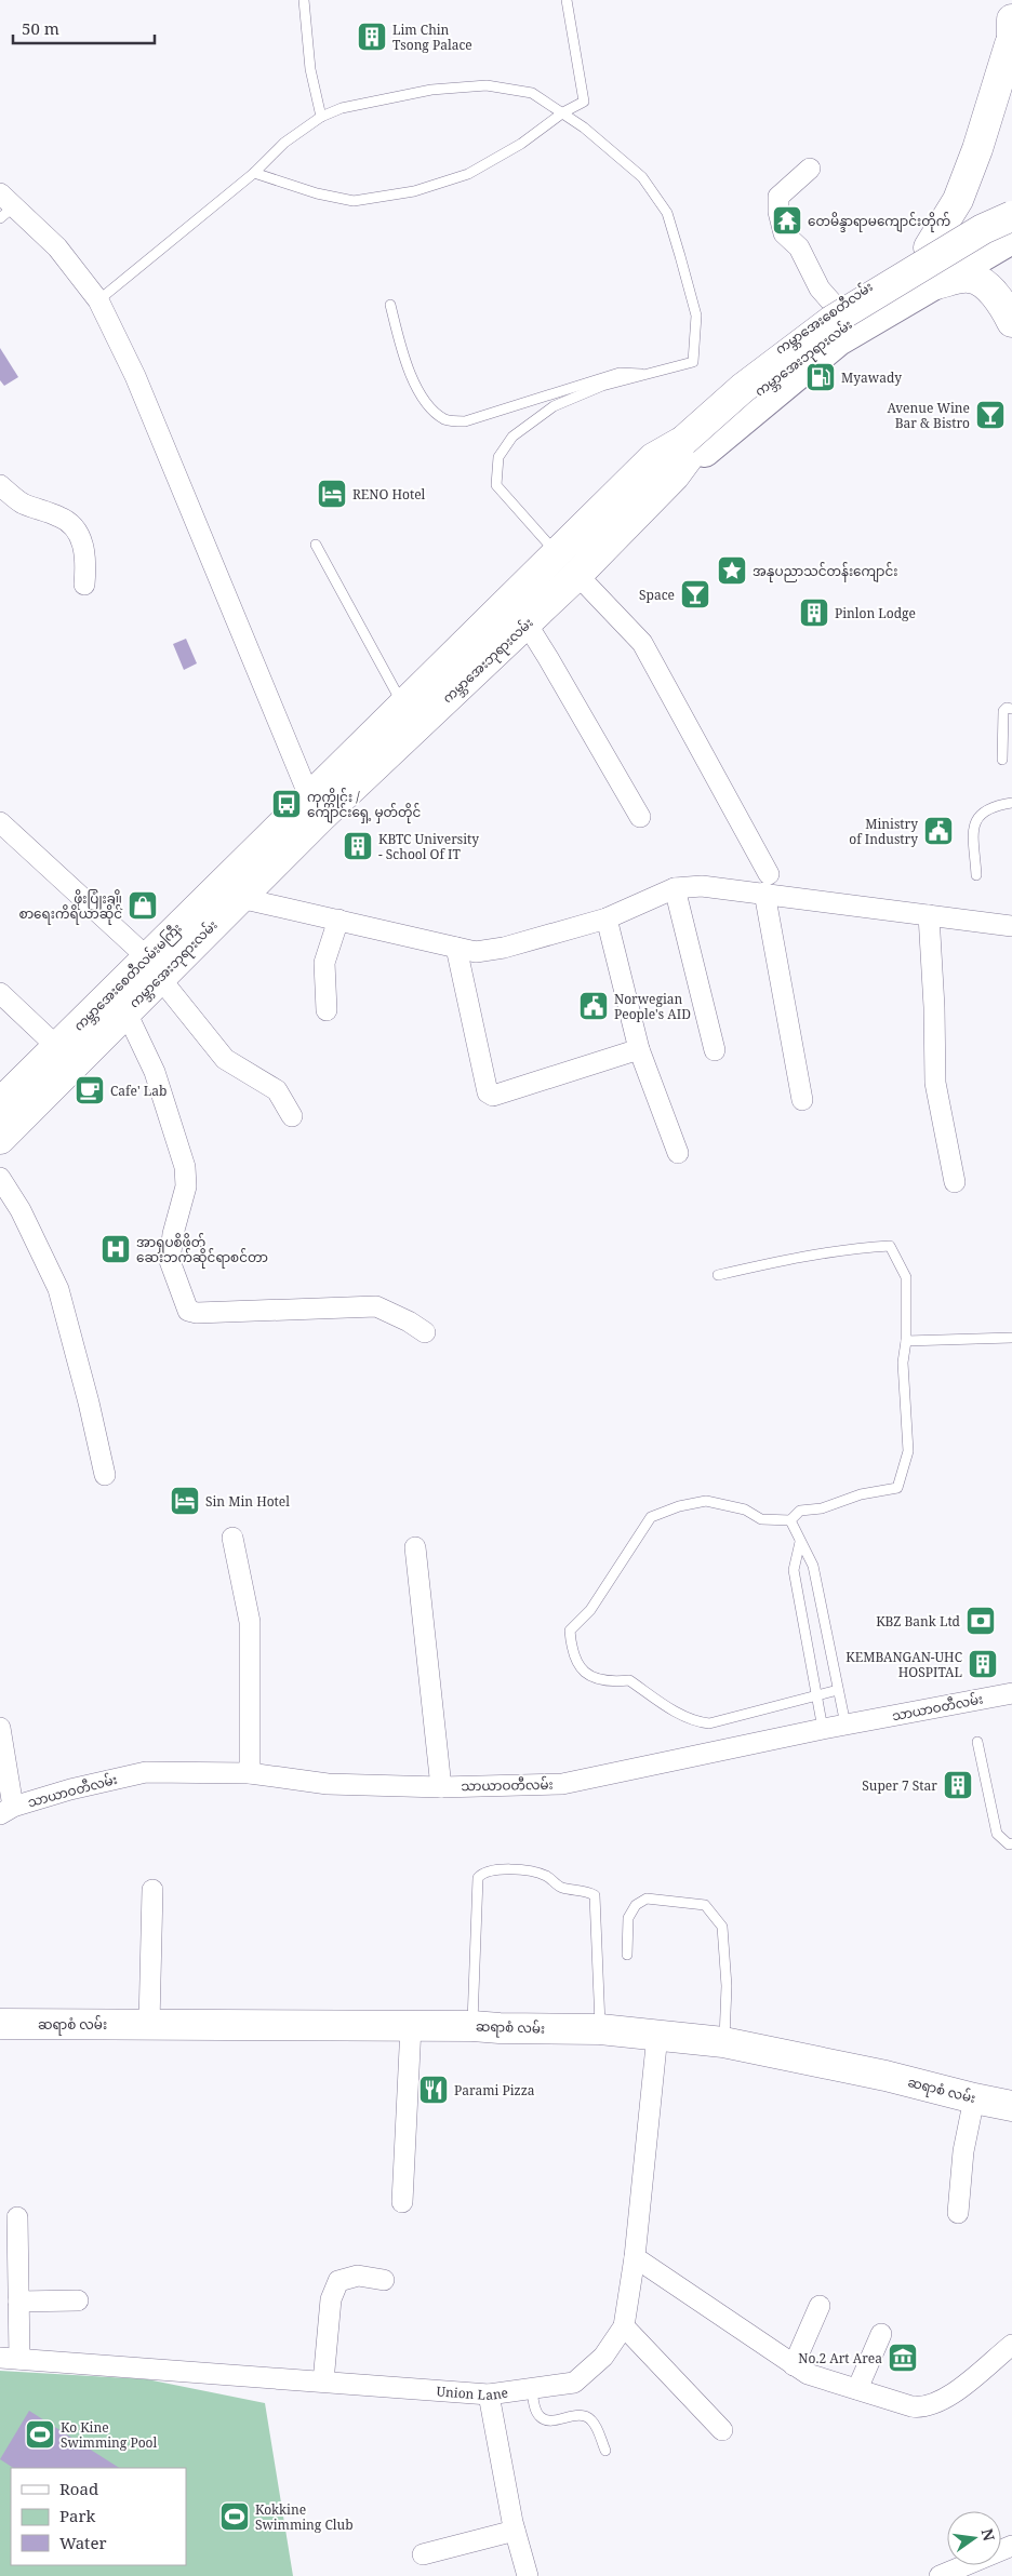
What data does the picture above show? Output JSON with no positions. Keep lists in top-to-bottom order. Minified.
{"streets":{"main road":["ကမ္ဘာအေးစေတီလမ်း","ကမ္ဘာအေးဘုရားလမ်း","ကမ္ဘာအေးစေတီလမ်းမကြီး","ဆရာစံ လမ်း"],"street":["သာယာဝတီလမ်း","Union Lane"]},"crossings":[["ကမ္ဘာအေးစေတီလမ်း","ကမ္ဘာအေးဘုရားလမ်း"],["ကမ္ဘာအေးဘုရားလမ်း","ကမ္ဘာအေးစေတီလမ်းမကြီး"],["ဆရာစံ လမ်း","Union Lane"]],"places":{"building":["Lim Chin Tsong Palace","Pinlon Lodge","KBTC University - School Of IT","KEMBANGAN-UHC HOSPITAL","Super 7 Star"],"temple":["တေမိန္ဒာရာမကျောင်းတိုက်"],"fuel station":["Myawady"],"bar":["Avenue Wine Bar & Bistro","Space"],"hotel":["RENO Hotel","Sin Min Hotel"],"place":["အနုပညာသင်တန်းကျောင်း"],"bus stop":["ကုက္ကိုင်း / ကျောင်းရှေ့ မှတ်တိုင်"],"public building":["Ministry of Industry","Norwegian People's AID"],"shop":["ဖိုးပြုံးချို စာရေးကိရိယာဆိုင်"],"cafe":["Cafe' Lab"],"hospital":["အာရှပစိဖိတ် ဆေးဘက်ဆိုင်ရာစင်တာ"],"bank":["KBZ Bank Ltd"],"restaurant":["Parami Pizza"],"museum":["No.2 Art Area"],"sports":["Ko Kine Swimming Pool","Kokkine Swimming Club"]},"legend":["Road","Park","Water"],"scale_bar":"50 m","north":"right"}
